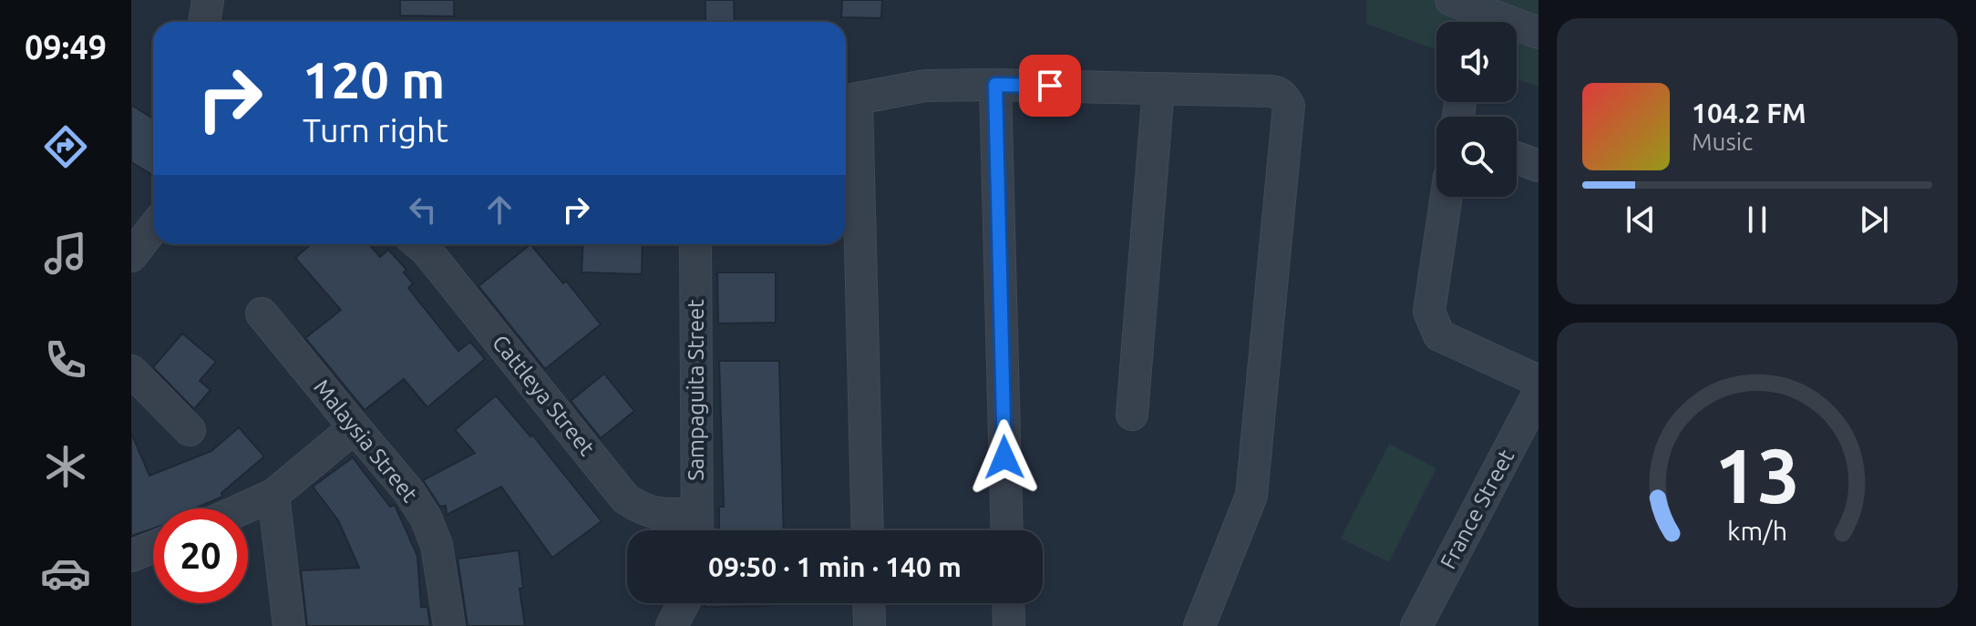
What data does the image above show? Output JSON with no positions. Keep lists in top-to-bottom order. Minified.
{"streets":{"street":["Sampaguita Street","Cattleya Street","Malaysia Street","France Street"]},"crossings":[["Sampaguita Street","Cattleya Street"]],"page":{"tabs":"09:49","turn":["120 m","Turn right"],"song":["104.2 FM","Music"],"limit":"20","trip":"09:50 · 1 min · 140 m","gauge":["13","km/h"]}}
